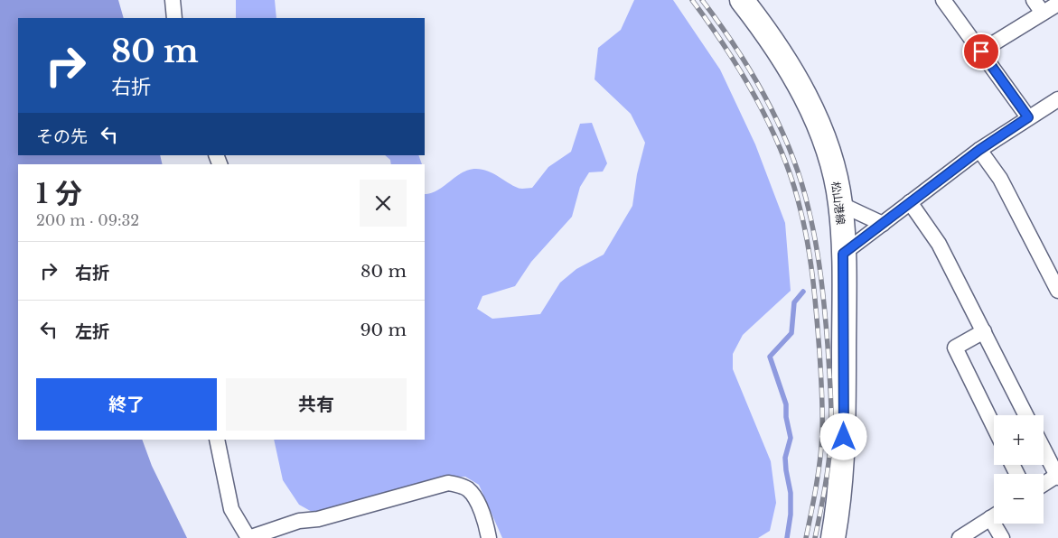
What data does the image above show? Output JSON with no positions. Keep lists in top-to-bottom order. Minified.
{"streets":{"main road":["松山港線"]},"page":{"turn":["80 m","右折"],"then":"その先","heading":["1 分","200 m · 09:32"],"list":[{"name":"右折","value":"80 m"},{"name":"左折","value":"90 m"}],"buttons":["終了","共有"],"map_buttons":["+","−"]}}
